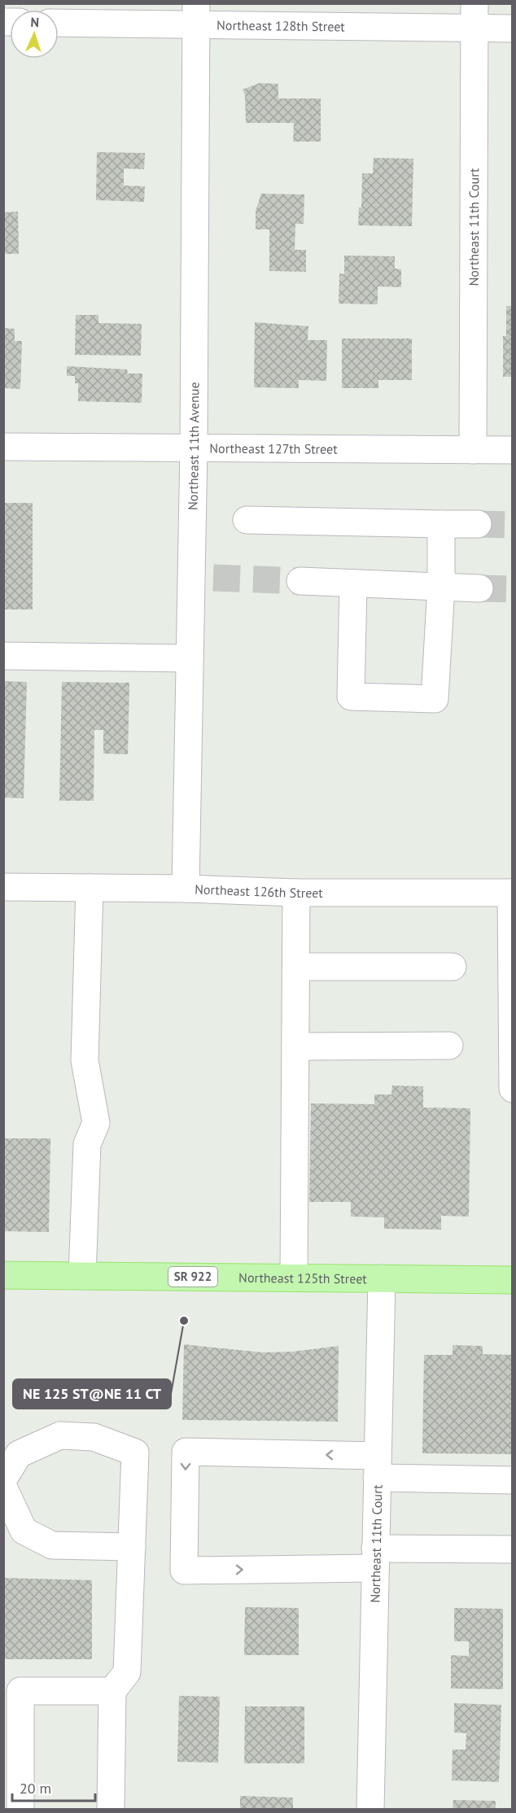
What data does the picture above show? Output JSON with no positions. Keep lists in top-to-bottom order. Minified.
{"streets":{"main road":["SR 922","Northeast 125th Street"],"street":["Northeast 128th Street","Northeast 11th Court","Northeast 11th Avenue","Northeast 127th Street","Northeast 126th Street"]},"crossings":[["Northeast 128th Street","Northeast 11th Court"],["Northeast 128th Street","Northeast 11th Avenue"],["Northeast 11th Court","Northeast 127th Street"],["Northeast 11th Court","Northeast 125th Street"],["Northeast 11th Avenue","Northeast 127th Street"],["Northeast 11th Avenue","Northeast 126th Street"]],"places":["NE 125 ST@NE 11 CT"],"scale_bar":"20 m","north":"top"}
